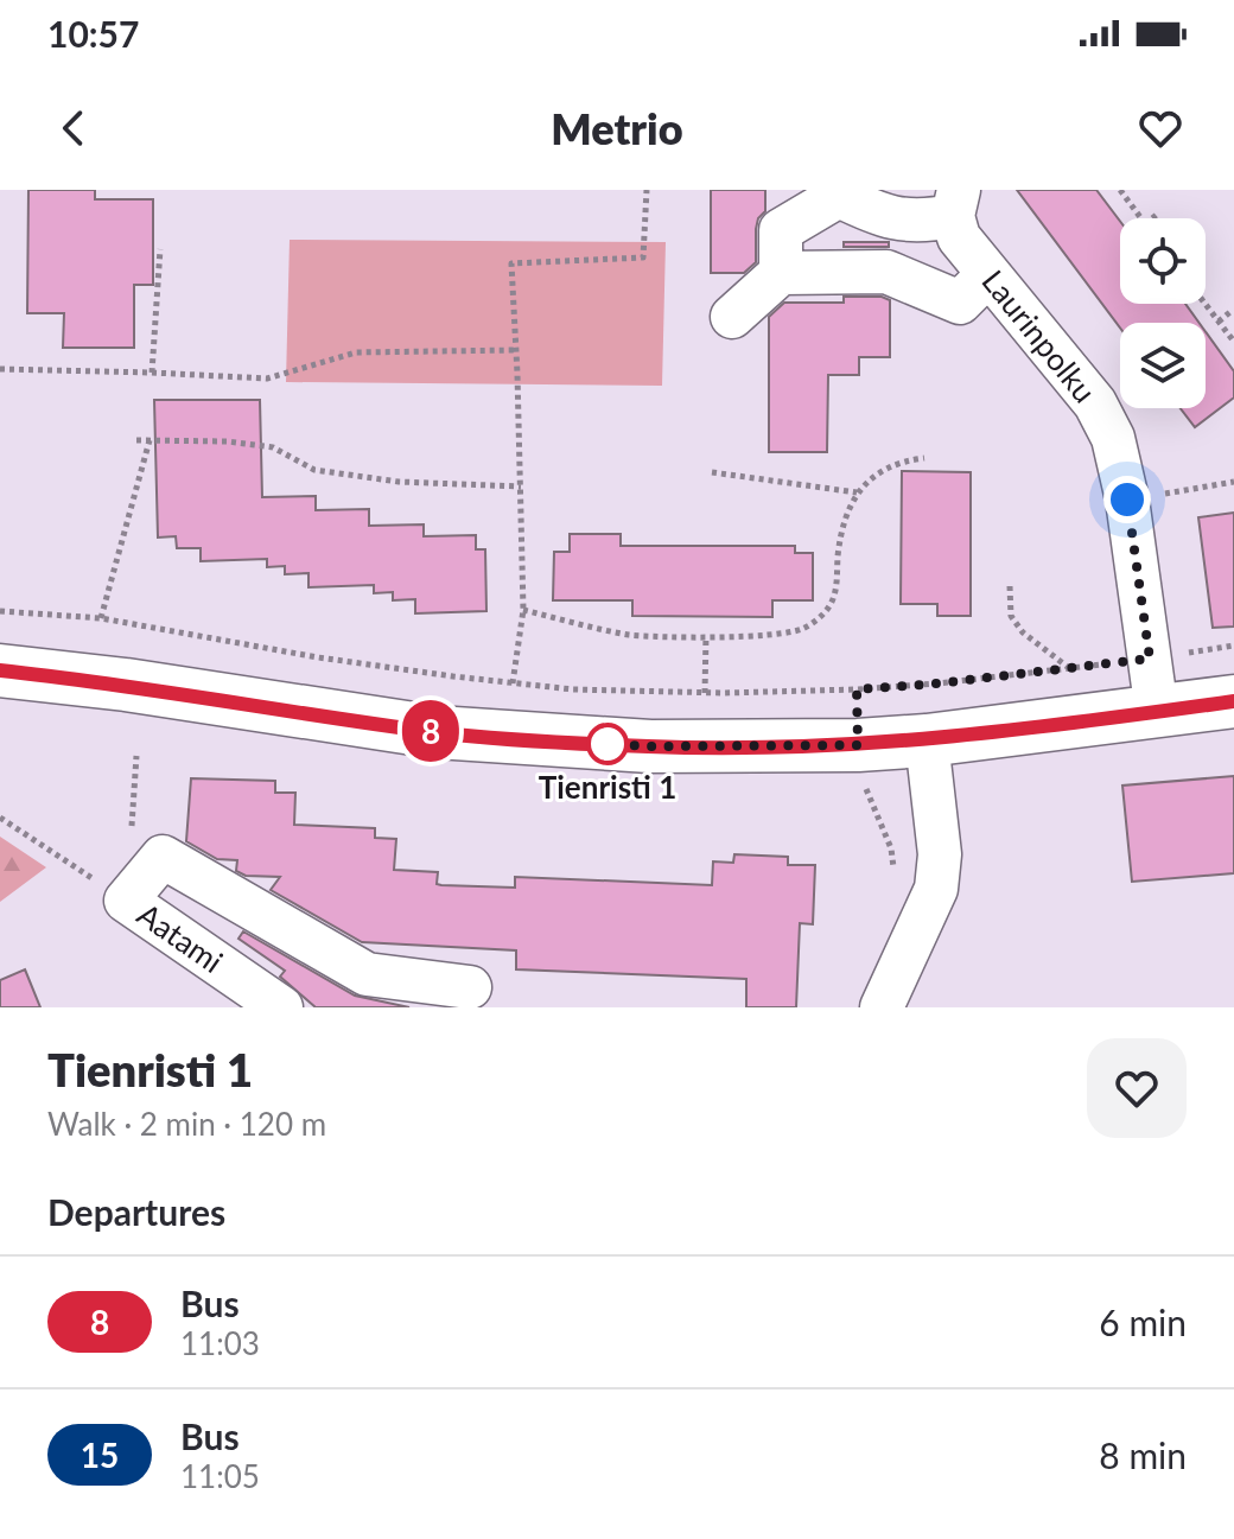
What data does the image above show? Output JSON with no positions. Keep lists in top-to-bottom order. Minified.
{"streets":{"street":["Laurinpolku","Aatami"]},"places":["Tienristi 1"],"lines":["bus line 8"],"page":{"status":"10:57","header":"Metrio","on_map":"8","heading":[["Tienristi 1","Walk · 2 min · 120 m"],"Departures"],"list":[{"mark":"8","name":"Bus","note":"11:03","value":"6 min"},{"mark":"15","name":"Bus","note":"11:05","value":"8 min"}]}}
